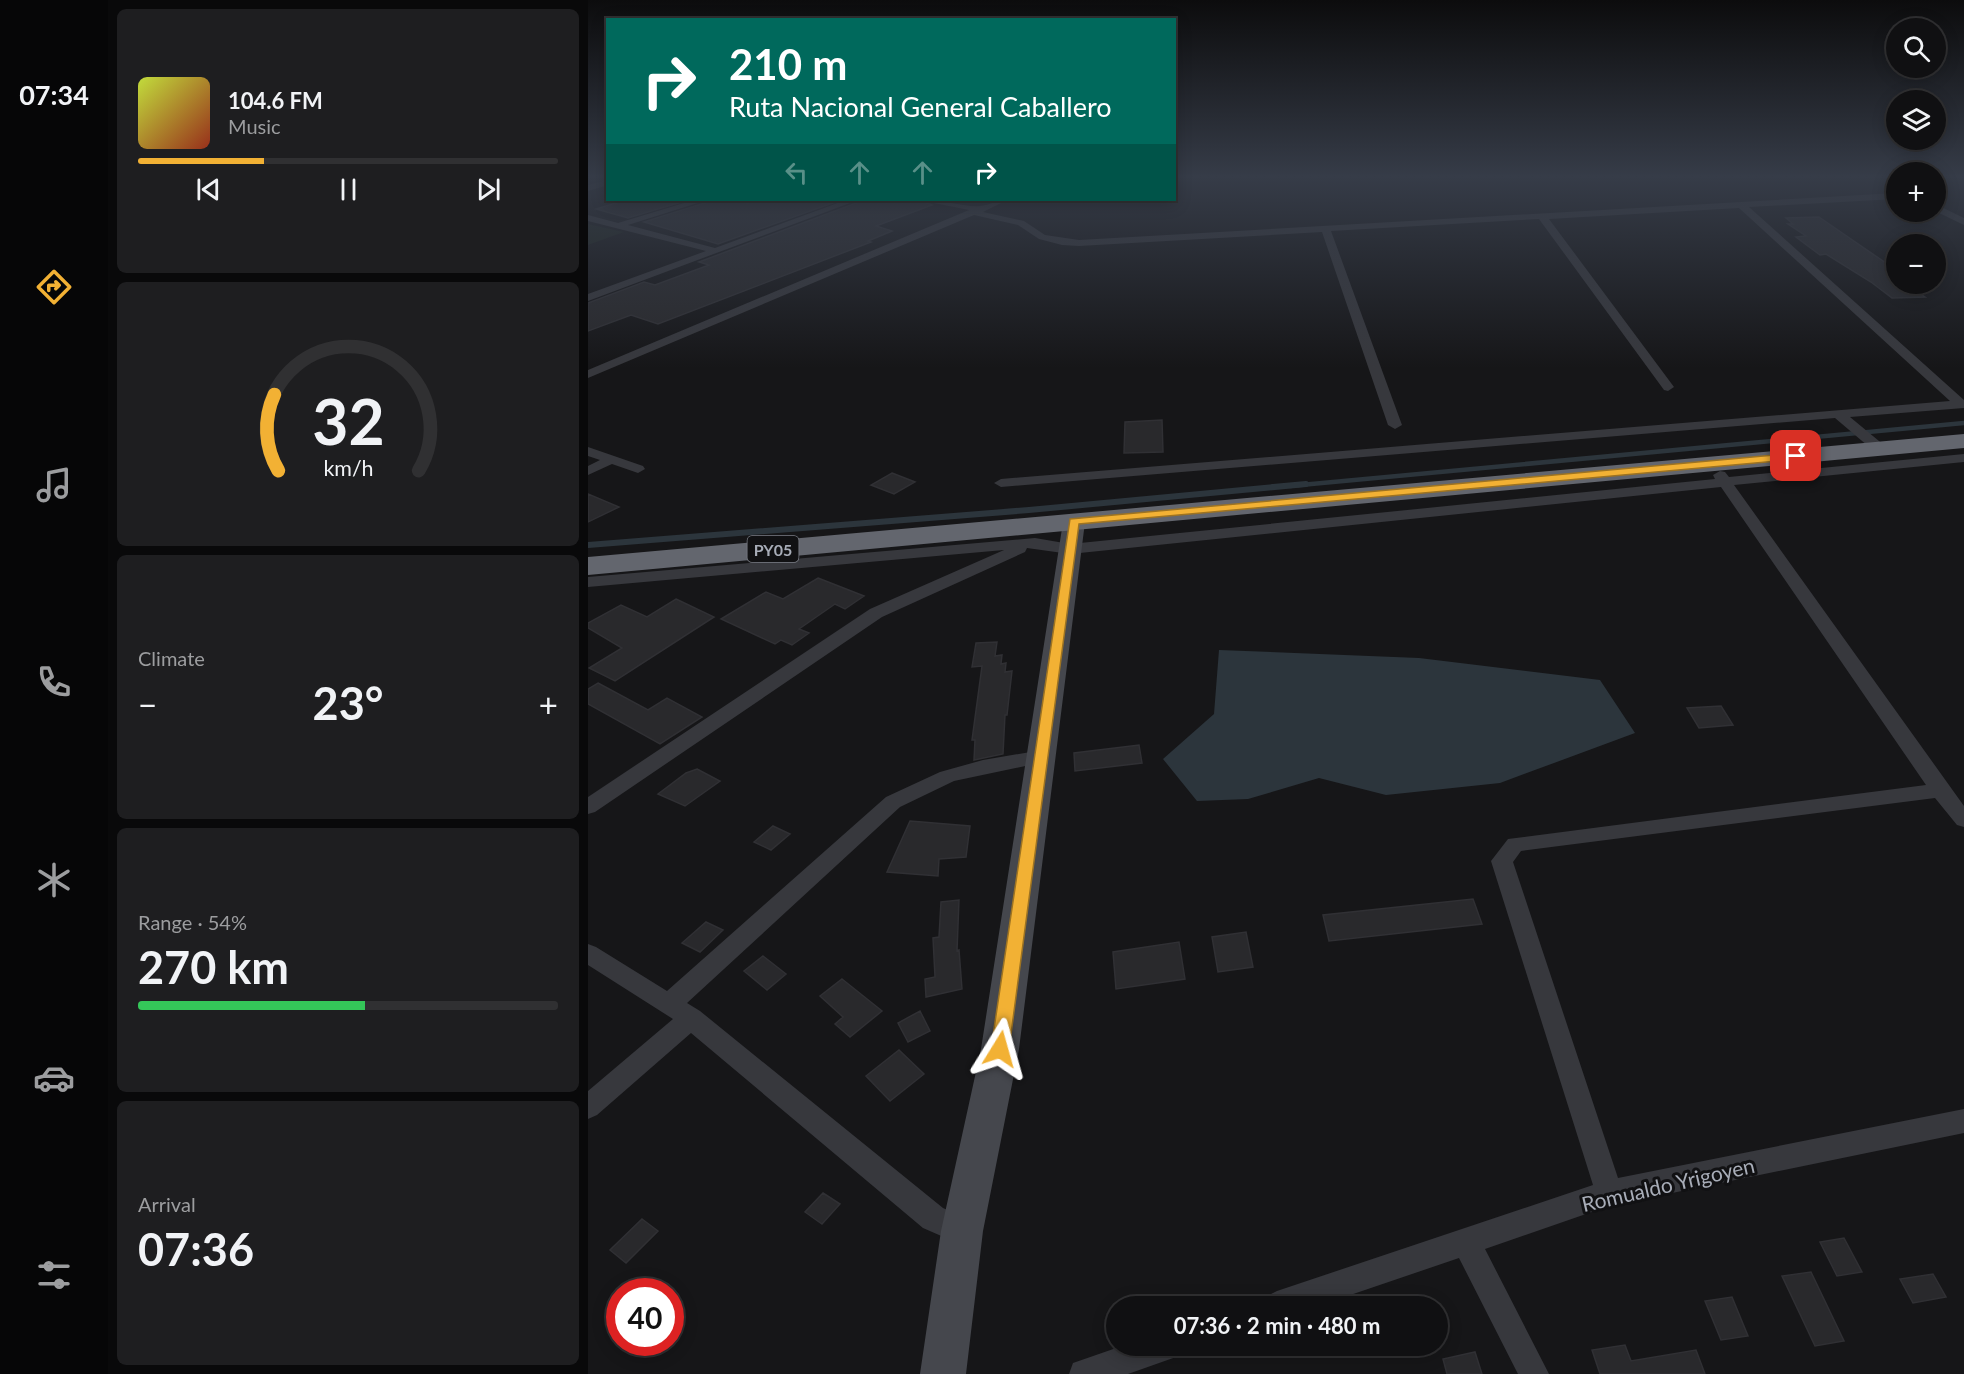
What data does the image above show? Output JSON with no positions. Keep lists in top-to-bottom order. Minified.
{"streets":{"highway":["PY05"],"street":["Romualdo Yrigoyen"]},"page":{"tabs":"07:34","map_buttons":["+","−"],"turn":["210 m","Ruta Nacional General Caballero"],"song":["104.6 FM","Music"],"tile":["Climate",["Range · 54%","270 km"],["Arrival","07:36"]],"heat":["−","23°","+"],"limit":"40","trip":"07:36 · 2 min · 480 m","gauge":["32","km/h"]}}
